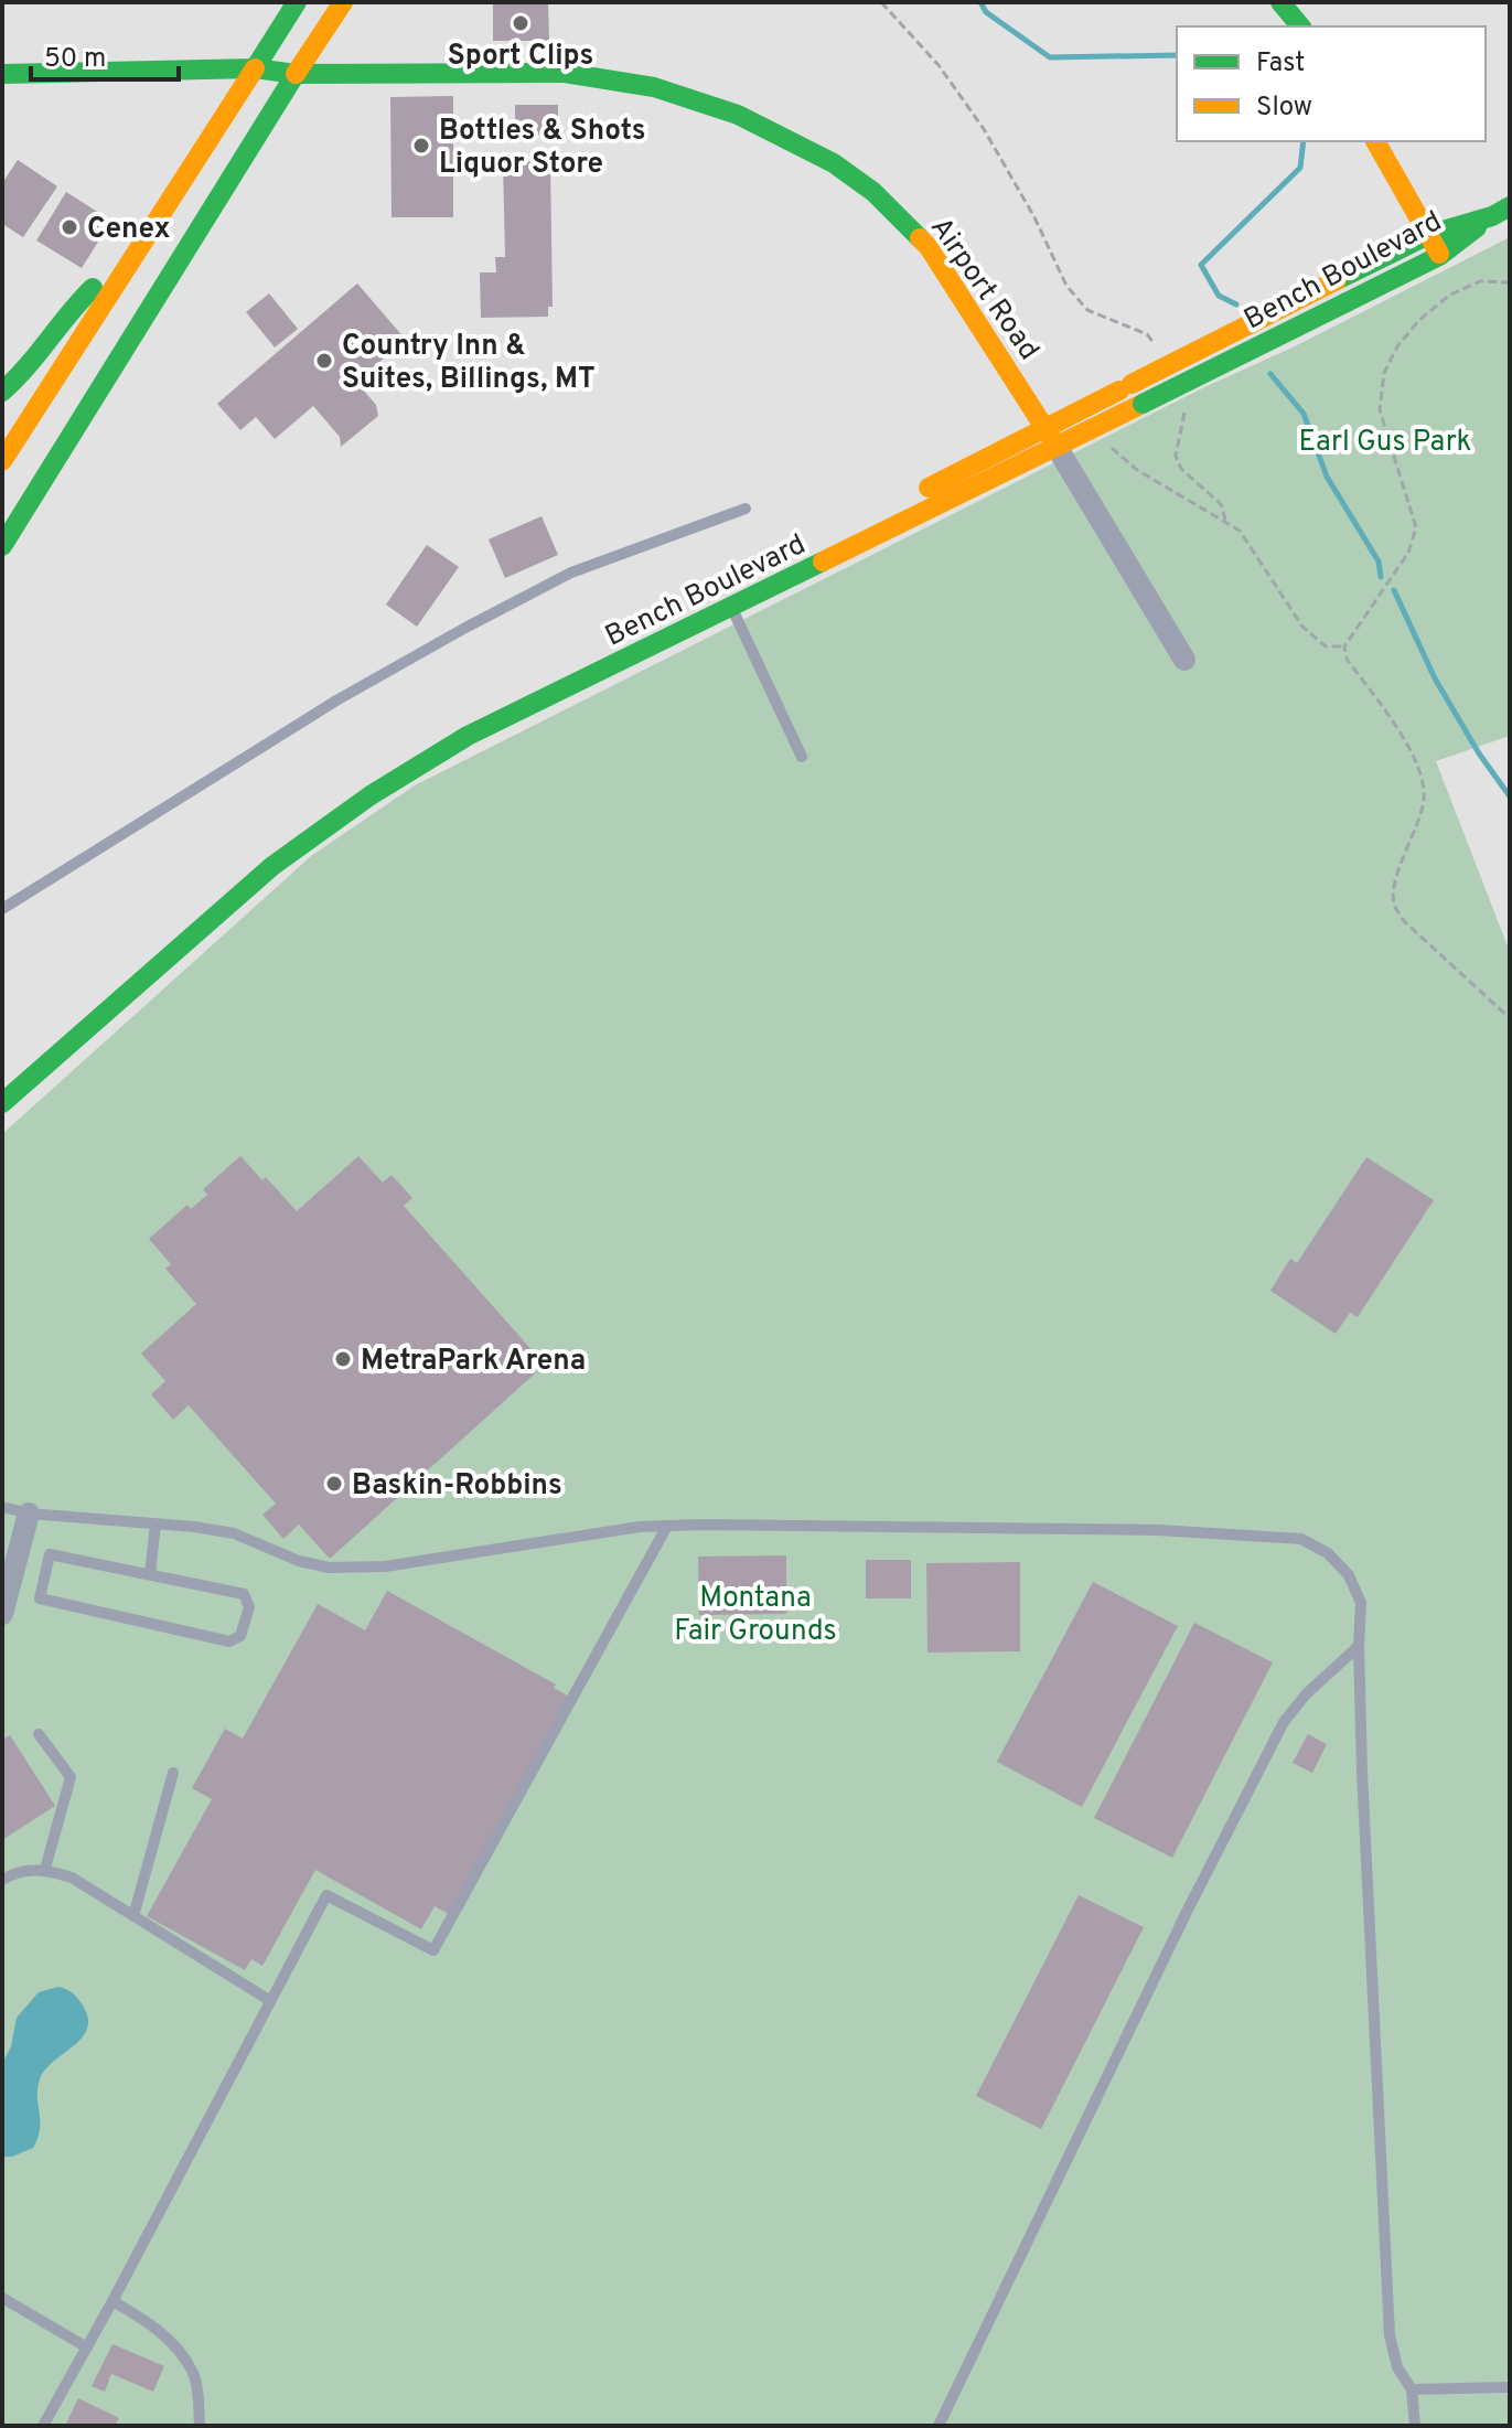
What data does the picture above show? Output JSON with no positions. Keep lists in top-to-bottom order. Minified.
{"streets":{"main road":["Bench Boulevard","Airport Road"]},"crossings":[["Bench Boulevard","Airport Road"]],"parks":["Earl Gus Park","Montana Fair Grounds"],"places":["Sport Clips","Bottles & Shots Liquor Store","Cenex","Country Inn & Suites, Billings, MT","MetraPark Arena","Baskin-Robbins"],"legend":["Fast","Slow"],"scale_bar":"50 m"}
